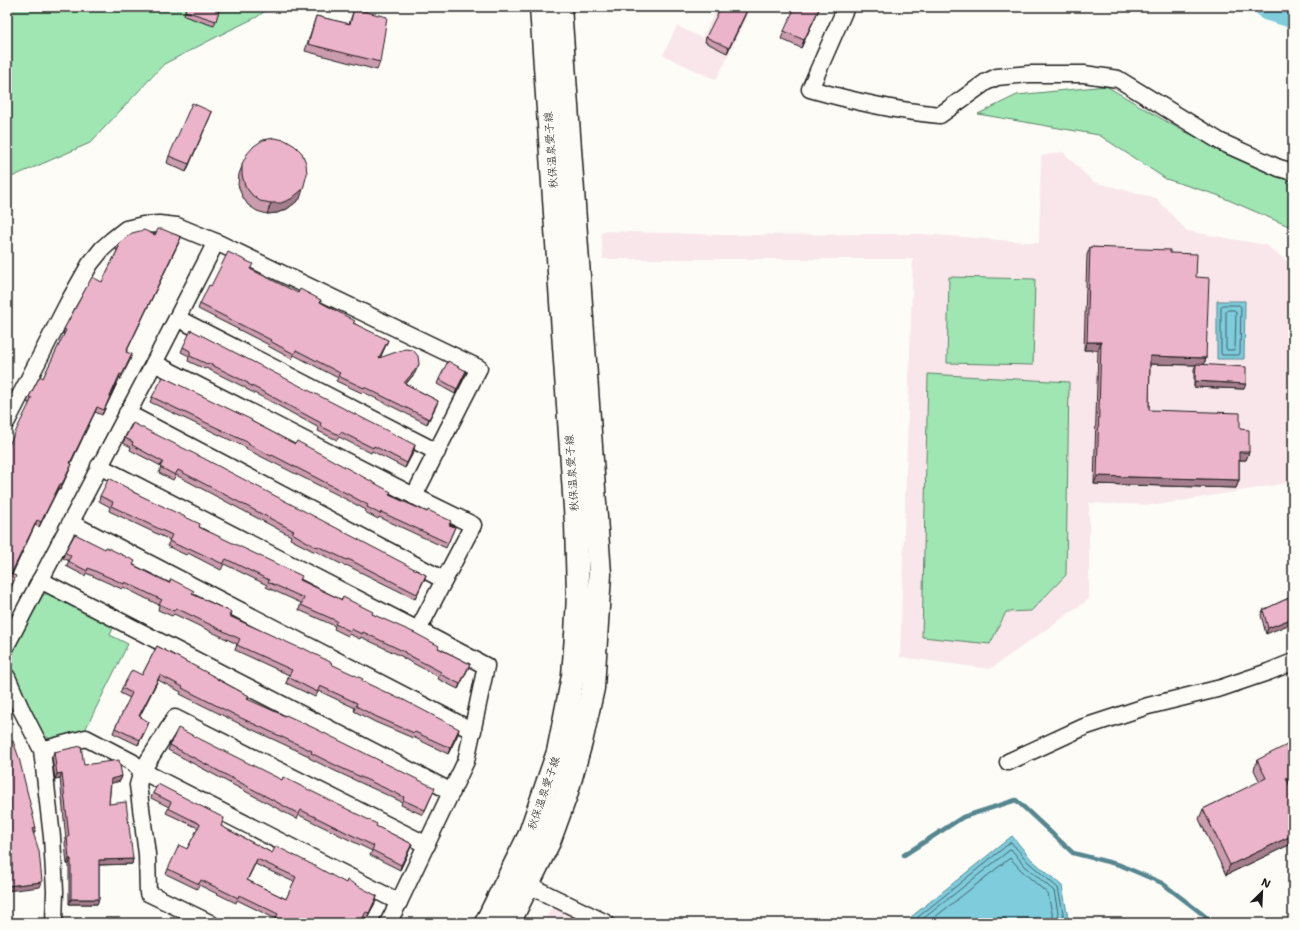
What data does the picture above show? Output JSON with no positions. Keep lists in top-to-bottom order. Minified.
{"streets":{"main road":["秋保温泉愛子線"]},"north":"top right"}
